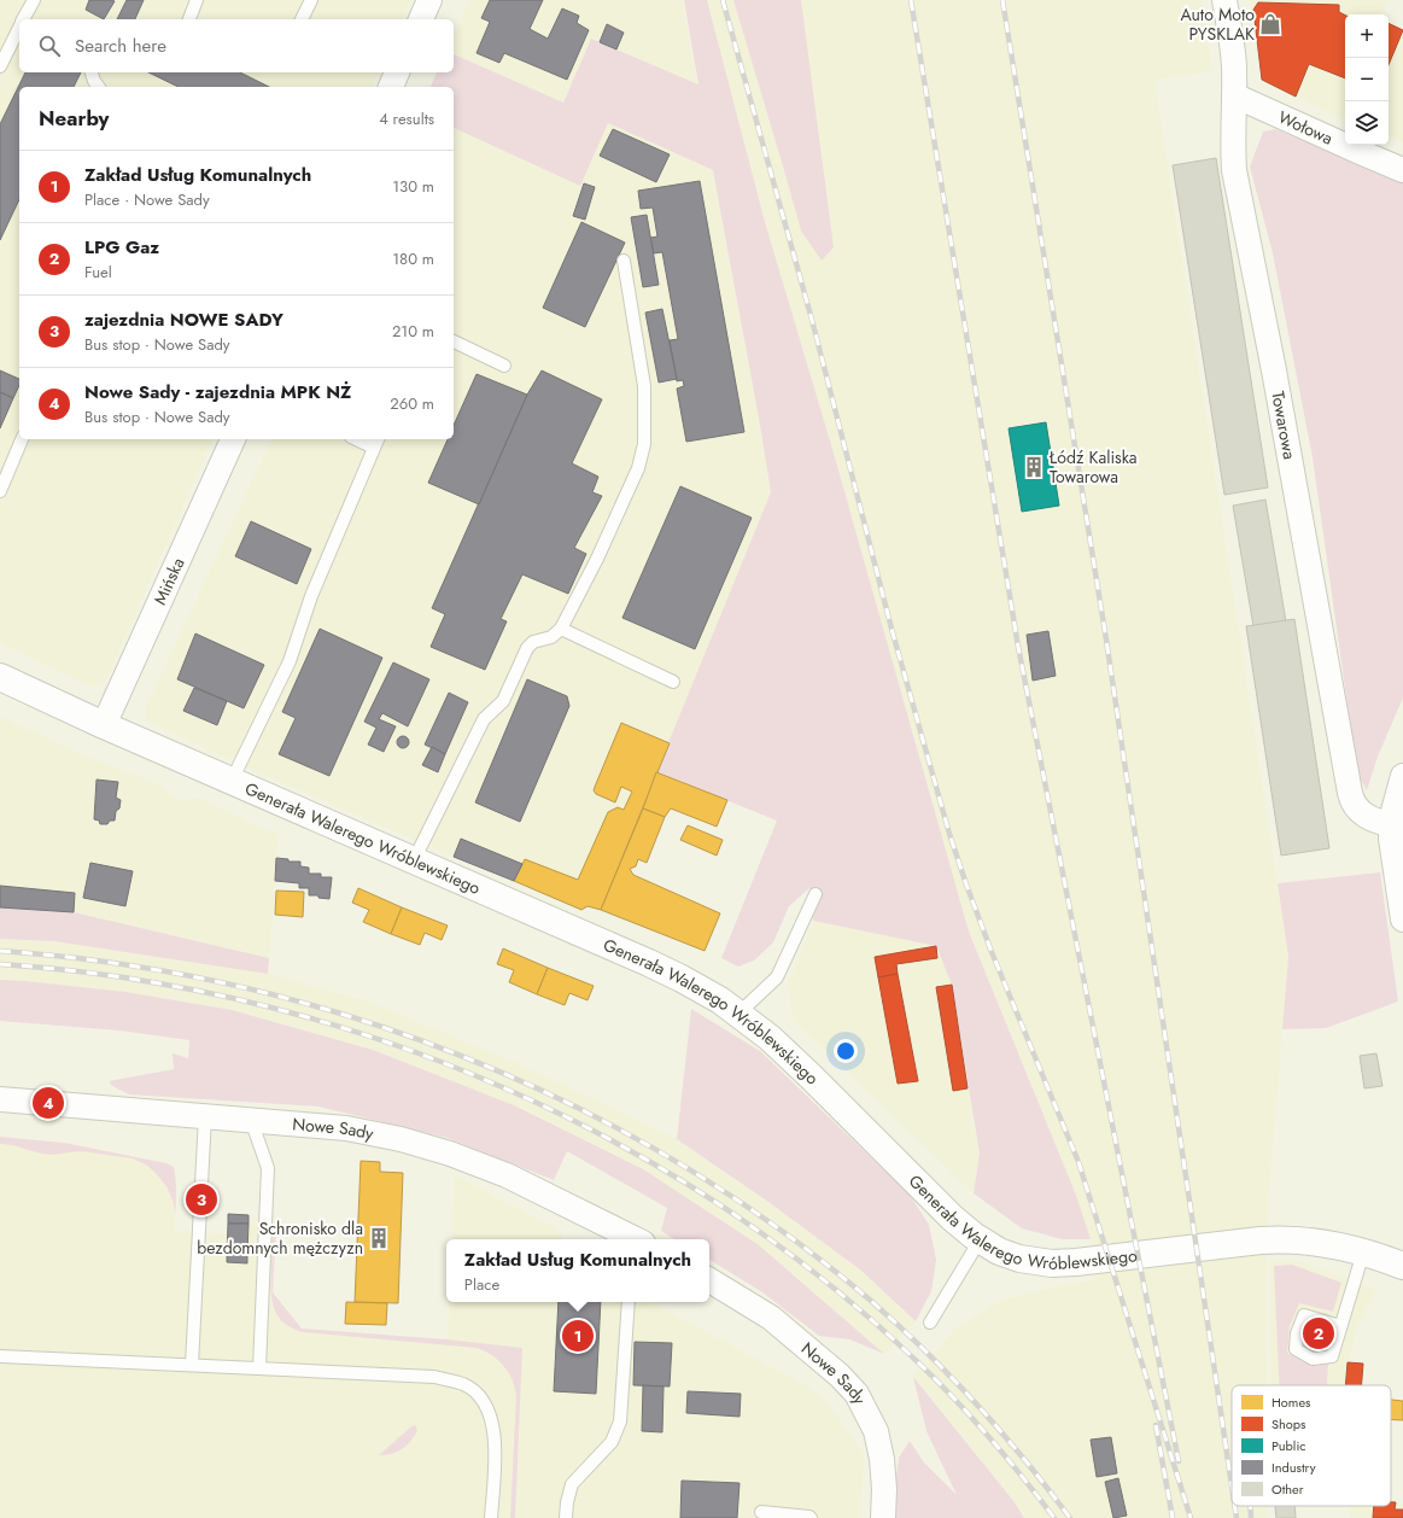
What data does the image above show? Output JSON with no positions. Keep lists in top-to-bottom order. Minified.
{"streets":{"street":["Wołowa","Towarowa","Mińska","Generała Walerego Wróblewskiego","Nowe Sady"]},"crossings":[["Wołowa","Towarowa"],["Mińska","Generała Walerego Wróblewskiego"]],"places":{"shop":["Auto Moto PYSKLAK"],"building":["Łódź Kaliska Towarowa","Schronisko dla bezdomnych mężczyzn"]},"legend":["Homes","Shops","Public","Industry","Other"],"page":{"map_buttons":["+","−"],"search":"Search here","heading":["Nearby","4 results"],"list":[{"mark":"1","name":"Zakład Usług Komunalnych","note":"Place · Nowe Sady","value":"130 m"},{"mark":"2","name":"LPG Gaz","note":"Fuel","value":"180 m"},{"mark":"3","name":"zajezdnia NOWE SADY","note":"Bus stop · Nowe Sady","value":"210 m"},{"mark":"4","name":"Nowe Sady - zajezdnia MPK NŻ","note":"Bus stop · Nowe Sady","value":"260 m"}],"pins":["4","3","2","1"],"popup":["Zakład Usług Komunalnych","Place"]}}
